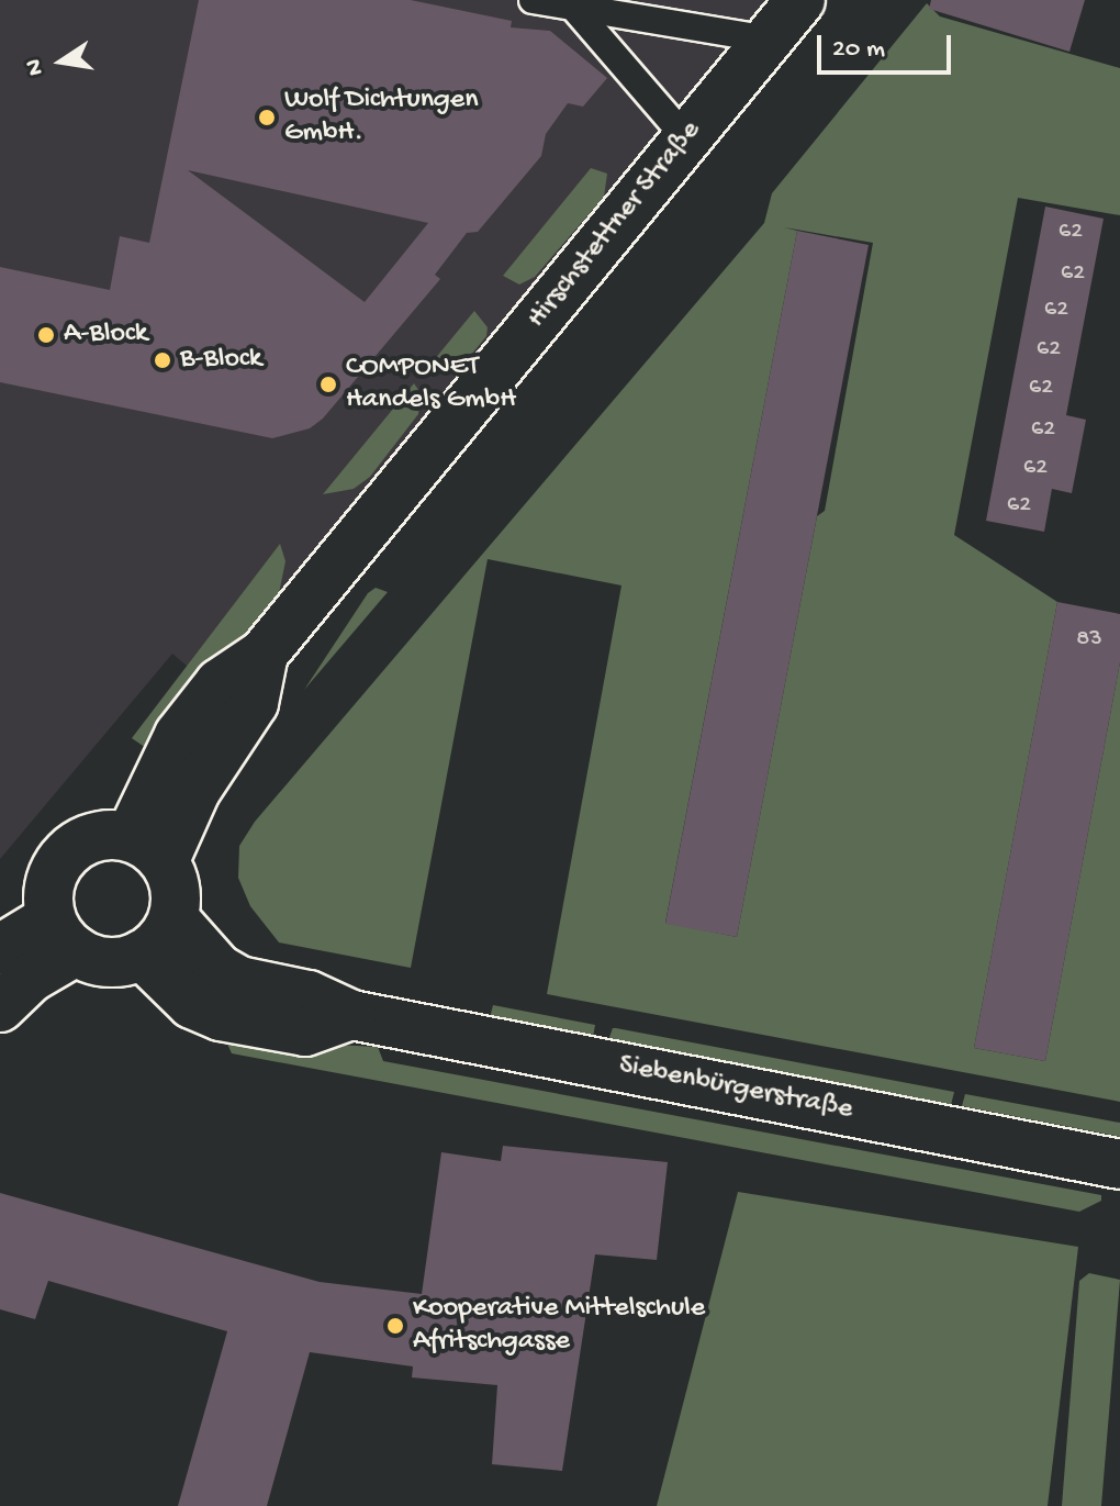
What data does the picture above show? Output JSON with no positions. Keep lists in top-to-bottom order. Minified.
{"streets":{"main road":["Hirschstettner Straße","Siebenbürgerstraße"]},"crossings":[["Hirschstettner Straße","Siebenbürgerstraße"]],"places":["Wolf Dichtungen GmbH.","A-Block","B-Block","COMPONET Handels GmbH","Kooperative Mittelschule Afritschgasse"],"house_numbers":["62","62","62","62","62","62","62","62","83"],"scale_bar":"20 m","north":"left"}
